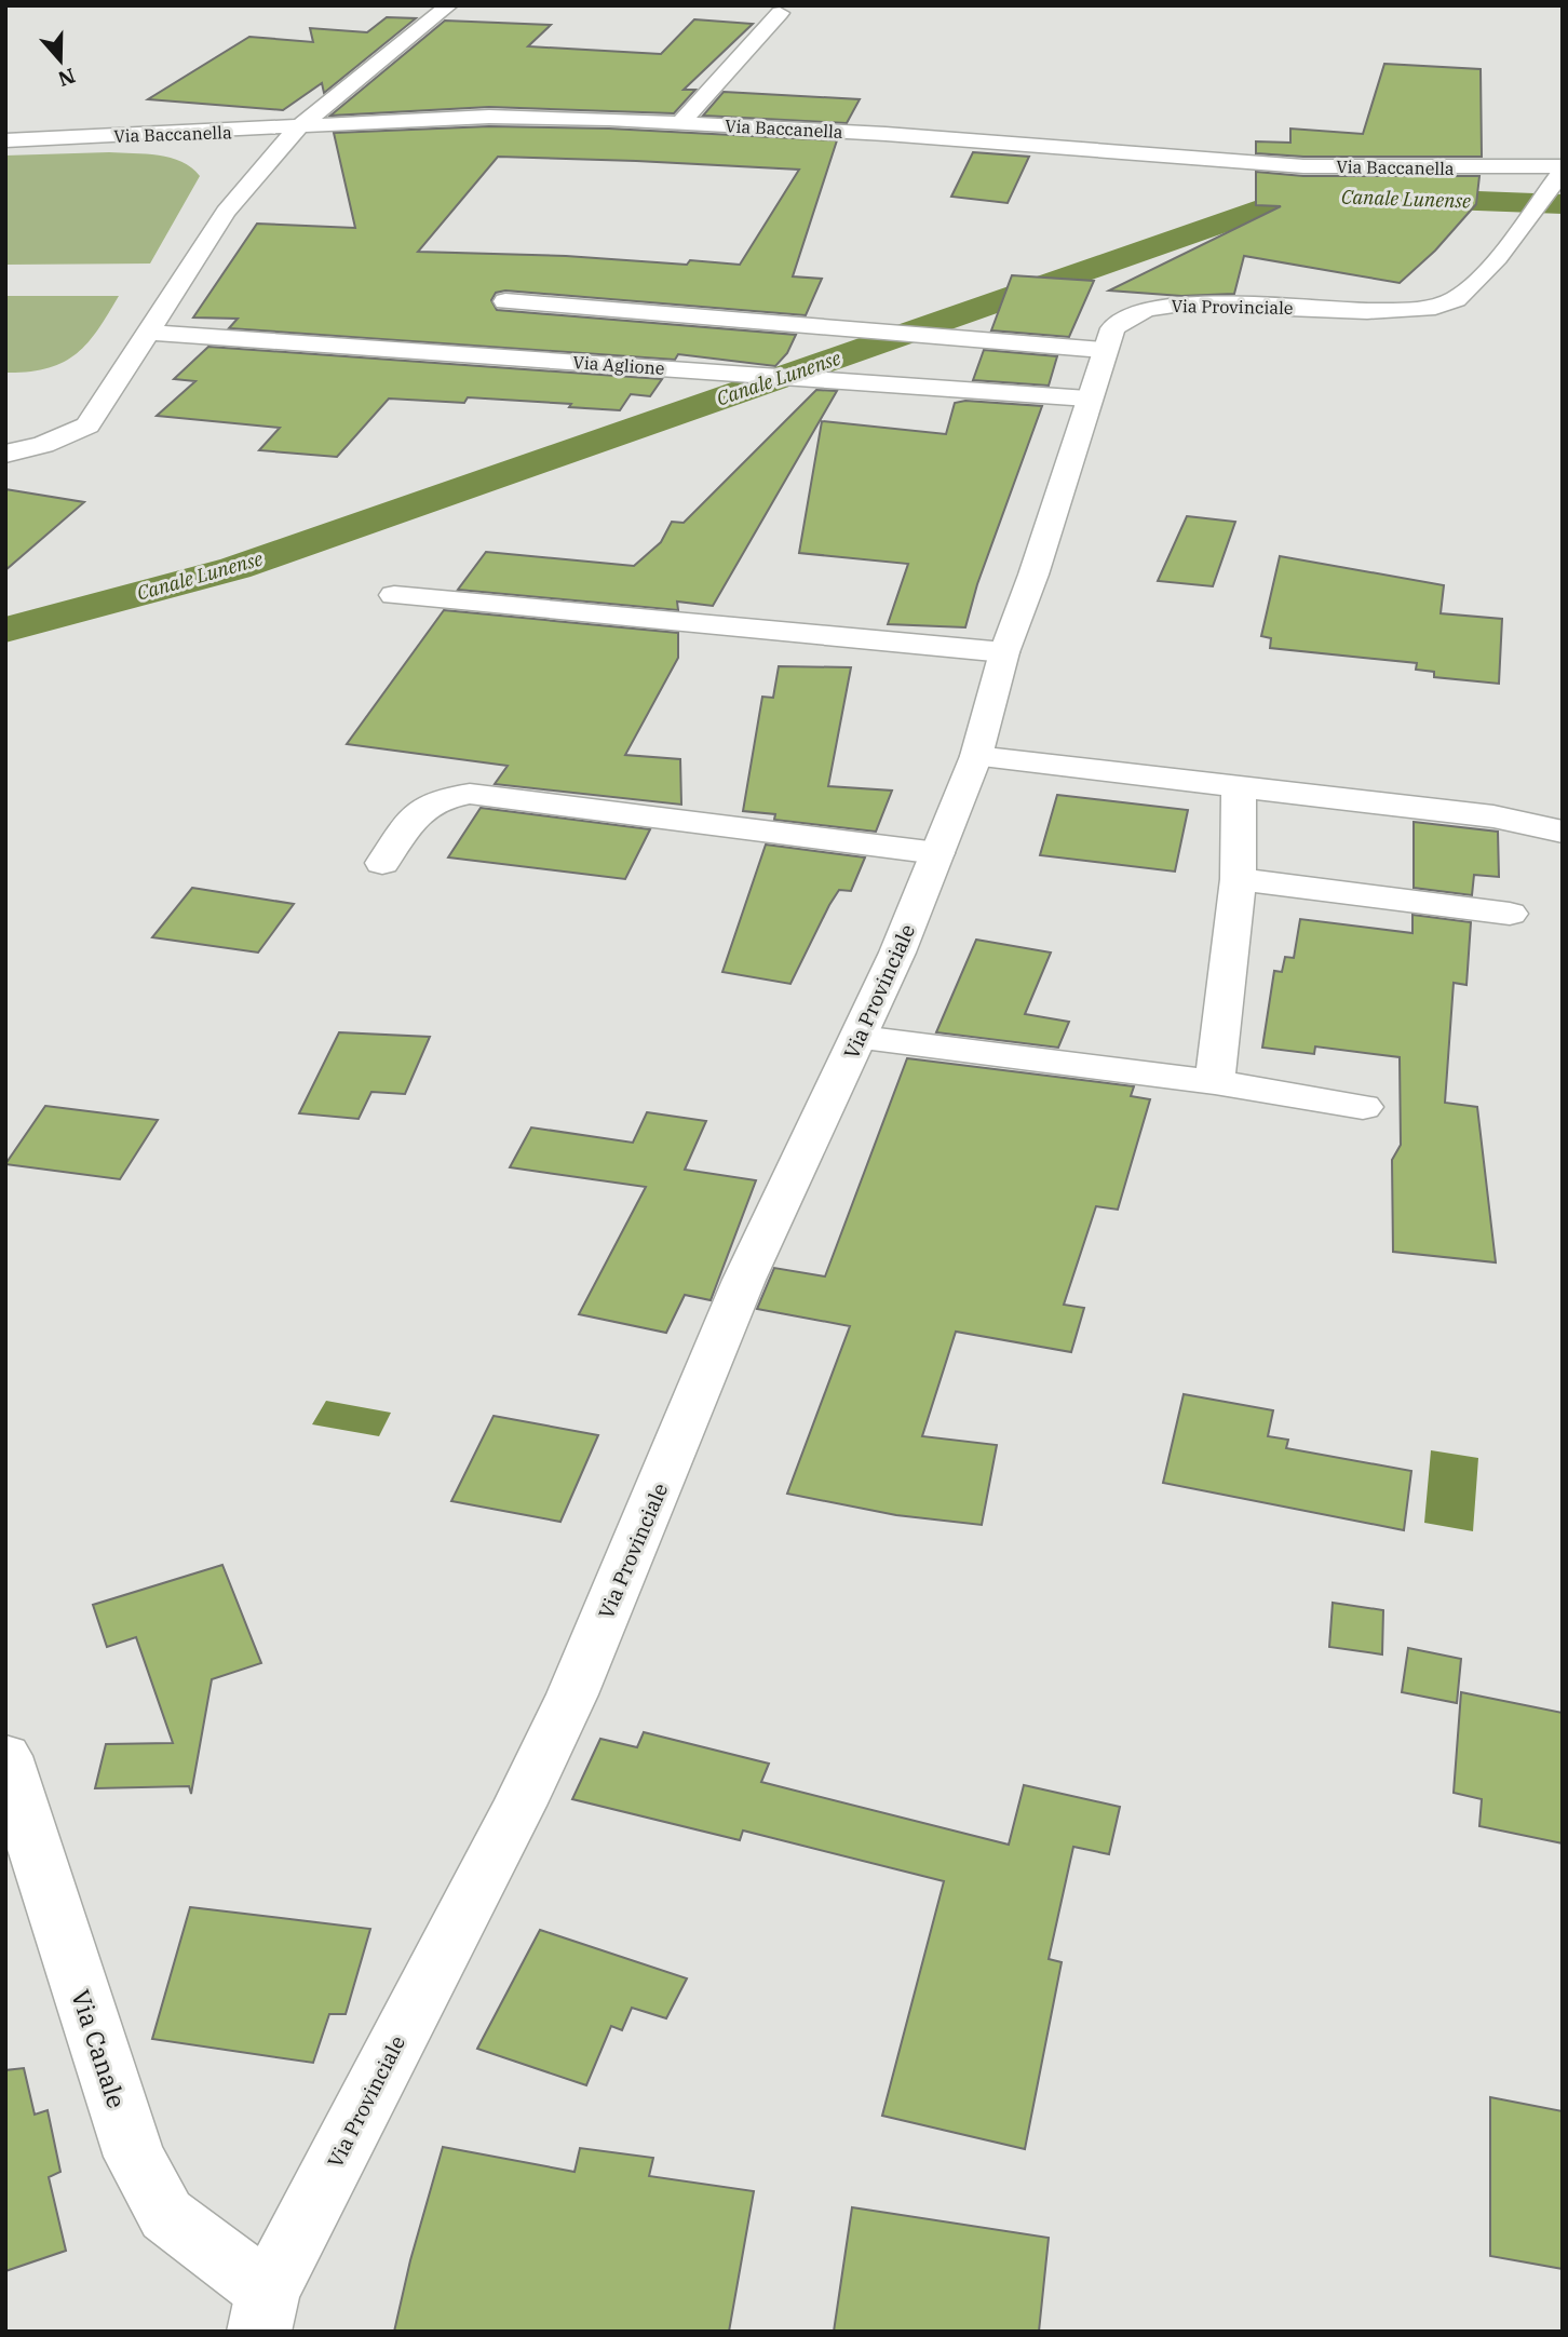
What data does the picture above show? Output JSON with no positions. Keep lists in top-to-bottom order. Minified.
{"streets":{"street":["Via Baccanella","Via Provinciale","Via Aglione","Via Canale"]},"crossings":[["Via Baccanella","Via Provinciale"],["Via Provinciale","Via Aglione"],["Via Provinciale","Via Canale"]],"water":["Canale Lunense"],"north":"bottom"}
